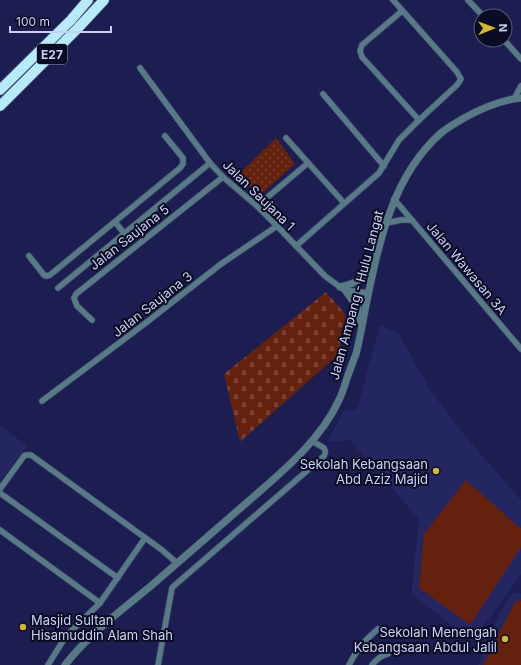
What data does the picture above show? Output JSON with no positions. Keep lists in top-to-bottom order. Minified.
{"streets":{"highway":["E27"],"street":["Jalan Saujana 1","Jalan Saujana 5","Jalan Wawasan 3A","Jalan Ampang - Hulu Langat","Jalan Saujana 3"]},"crossings":[["Jalan Saujana 1","Jalan Saujana 5"],["Jalan Saujana 1","Jalan Saujana 3"],["Jalan Wawasan 3A","Jalan Ampang - Hulu Langat"]],"places":["Sekolah Kebangsaan Abd Aziz Majid","Masjid Sultan Hisamuddin Alam Shah","Sekolah Menengah Kebangsaan Abdul Jalil"],"scale_bar":"100 m","north":"right"}
